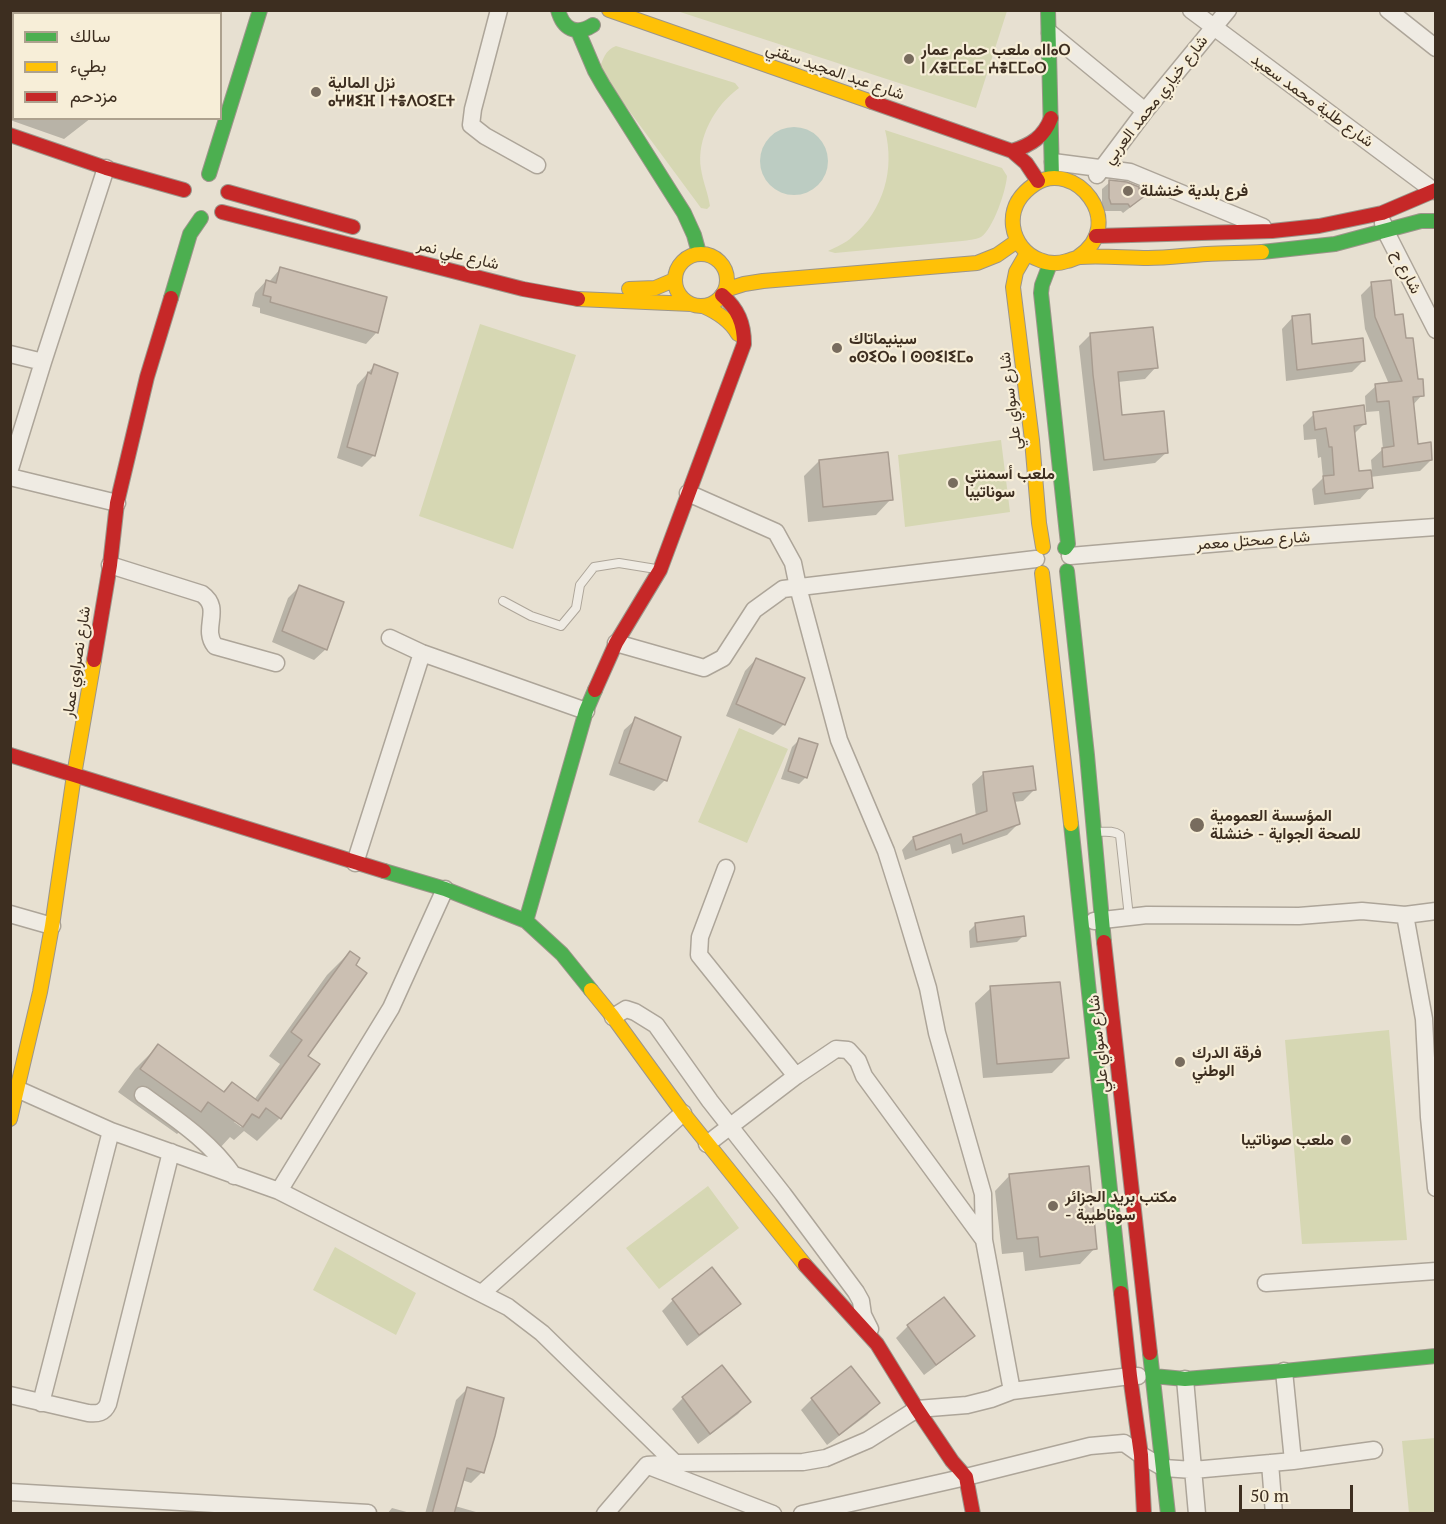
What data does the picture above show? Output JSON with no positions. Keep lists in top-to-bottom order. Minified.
{"streets":{"main road":["شارع عبد المجيد سقني","شارع علي نمر","شارع سواي علي","شارع نصراوي عمار"],"street":["شارع خياري محمد العربي","شارع طلية محمد سعيد","شارع ح","شارع صحتل معمر"]},"crossings":[["شارع عبد المجيد سقني","شارع خياري محمد العربي"],["شارع عبد المجيد سقني","شارع سواي علي"],["شارع خياري محمد العربي","شارع طلية محمد سعيد"],["شارع خياري محمد العربي","شارع سواي علي"],["شارع علي نمر","شارع نصراوي عمار"],["شارع سواي علي","شارع صحتل معمر"]],"places":["ملعب حمام عمار ⴰⵏⵏⴰⵔ ⵏ ⵃⴻⵎⵎⴰⵎ ⵄⴻⵎⵎⴰⵔ","نزل المالية ⴰⵖⵍⵉⴼ ⵏ ⵜⴻⴷⵔⵉⵎⵜ","فرع بلدية خنشلة","سينيماتاك ⴰⵙⵉⵔⴰ ⵏ ⵙⵙⵉⵏⵉⵎⴰ","ملعب أسمنتي سوناتيبا","المؤسسة العمومية للصحة الجواية - خنشلة","فرقة الدرك الوطني","ملعب صوناتيبا","مكتب بريد الجزائر - سوناطيبة"],"legend":["سالك","بطيء","مزدحم"],"scale_bar":"50 m"}
